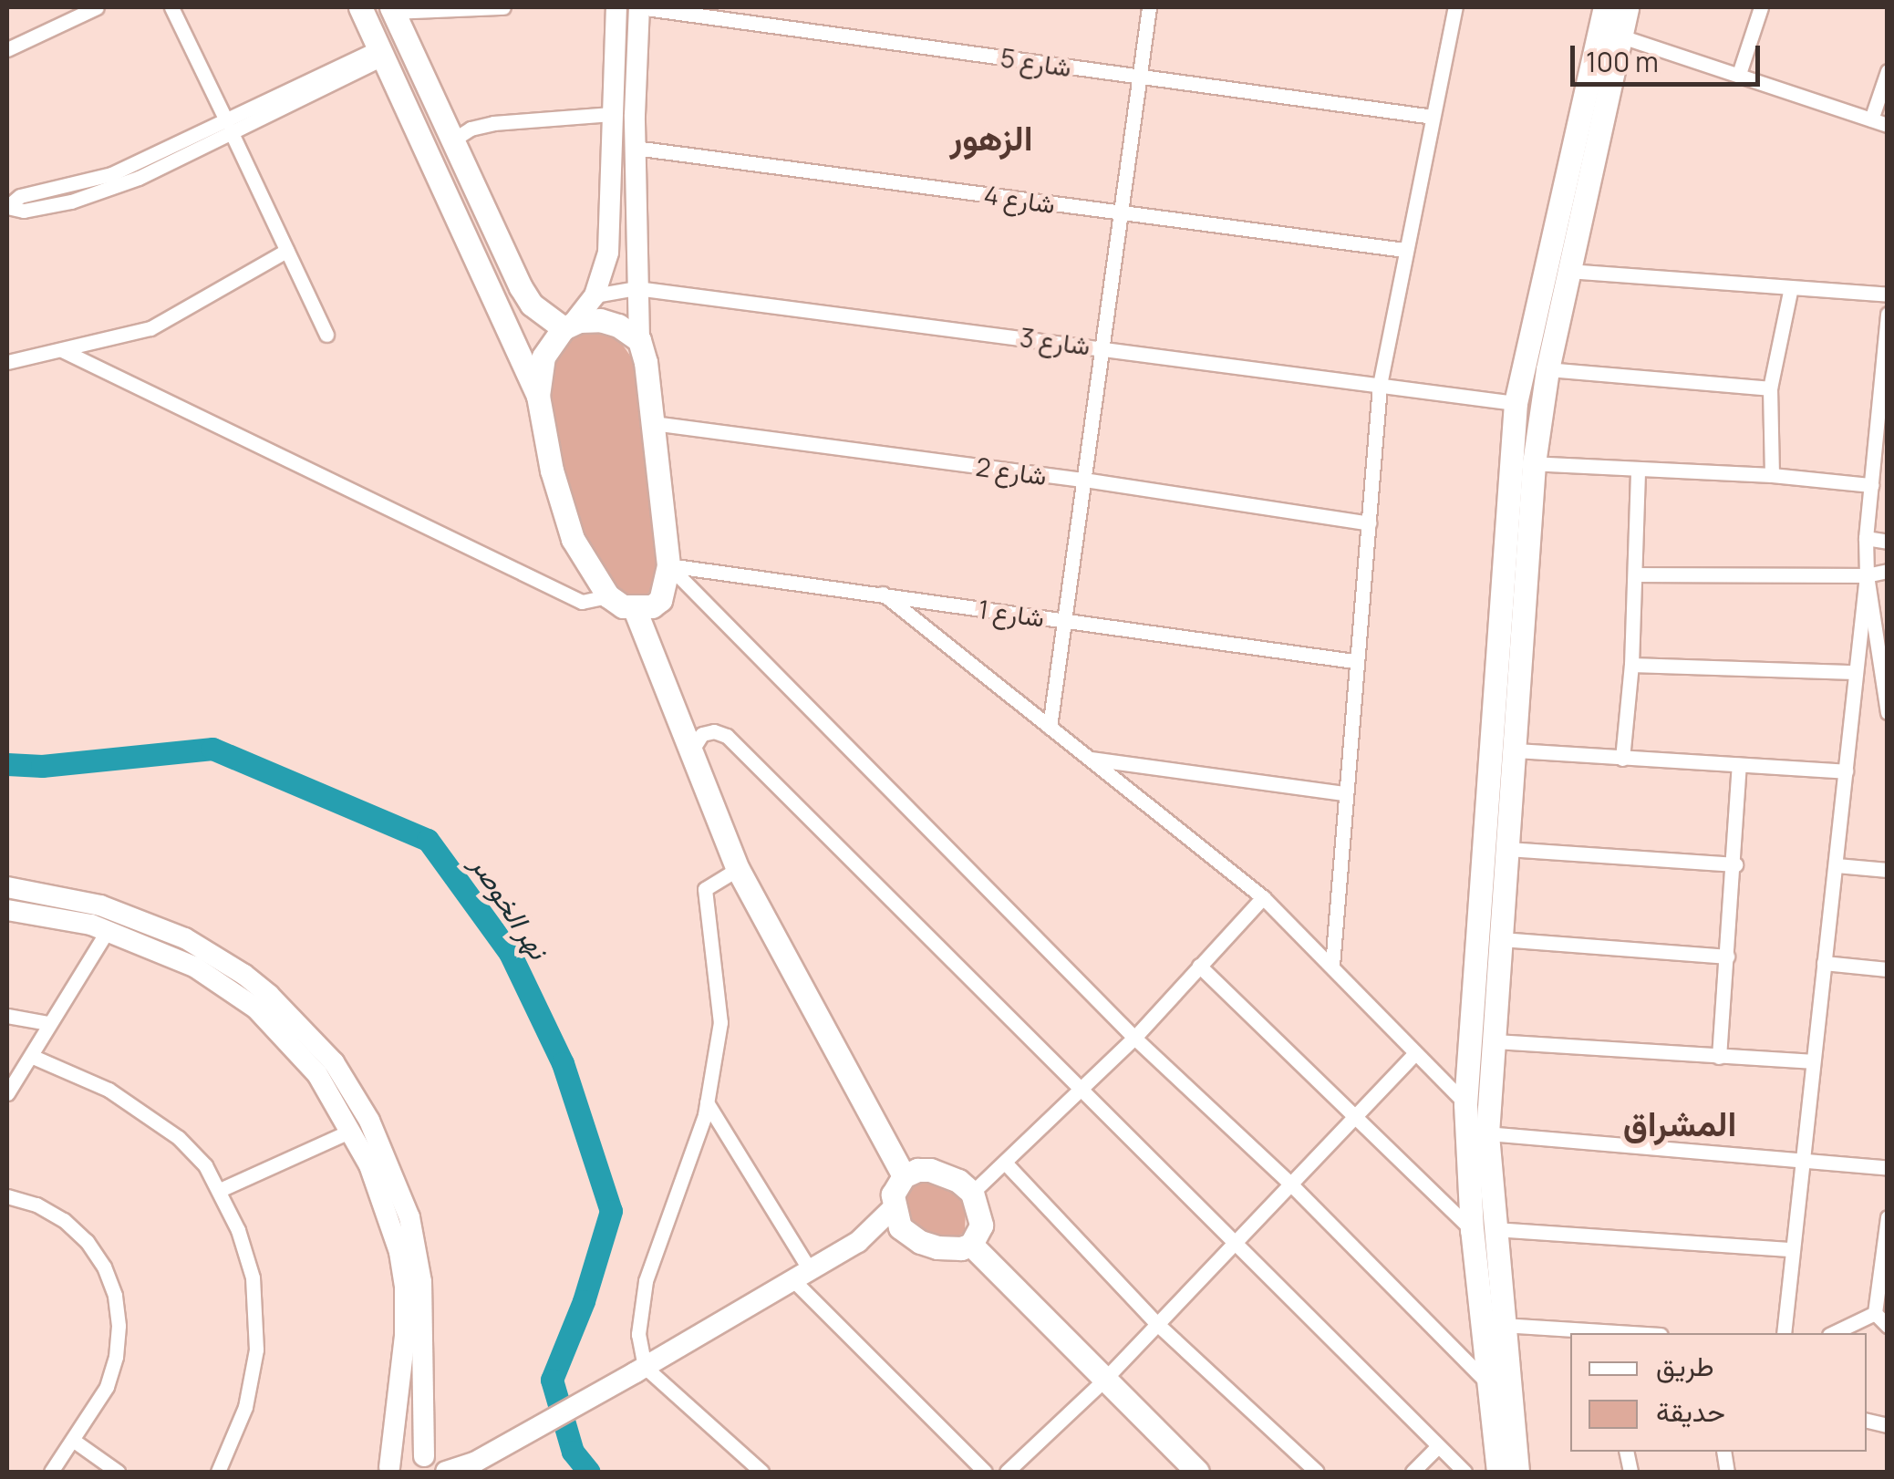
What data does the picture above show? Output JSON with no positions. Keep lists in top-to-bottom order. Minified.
{"streets":{"street":["شارع 5","شارع 4","شارع 3","شارع 2","شارع 1"]},"districts":["الزهور","المشراق"],"water":["نهر الخوصر"],"legend":["طريق","حديقة"],"scale_bar":"100 m"}
